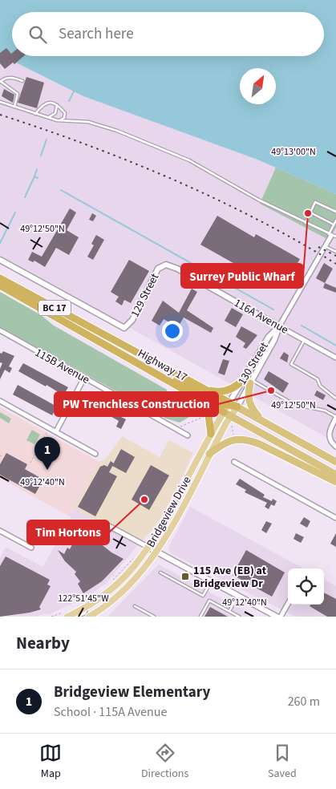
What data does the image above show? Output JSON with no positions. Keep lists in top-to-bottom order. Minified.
{"streets":{"highway":["BC 17","Highway 17"],"main road":["Bridgeview Drive"],"street":["129 Street","116A Avenue","130 Street","115B Avenue"]},"crossings":[["129 Street","116A Avenue"],["116A Avenue","130 Street"],["130 Street","Highway 17"],["130 Street","Bridgeview Drive"],["Highway 17","Bridgeview Drive"]],"places":{"other":["Surrey Public Wharf","PW Trenchless Construction","Tim Hortons"],"transit":["115 Ave (EB) at Bridgeview Dr"]},"north":"top right","page":{"search":"Search here","pins":"1","heading":"Nearby","list":[{"mark":"1","name":"Bridgeview Elementary","note":"School · 115A Avenue","value":"260 m"}],"nav":["Map","Directions","Saved"]},"coordinates":["49°13'00\"N","49°12'50\"N","49°12'40\"N","122°51'45\"W"]}
